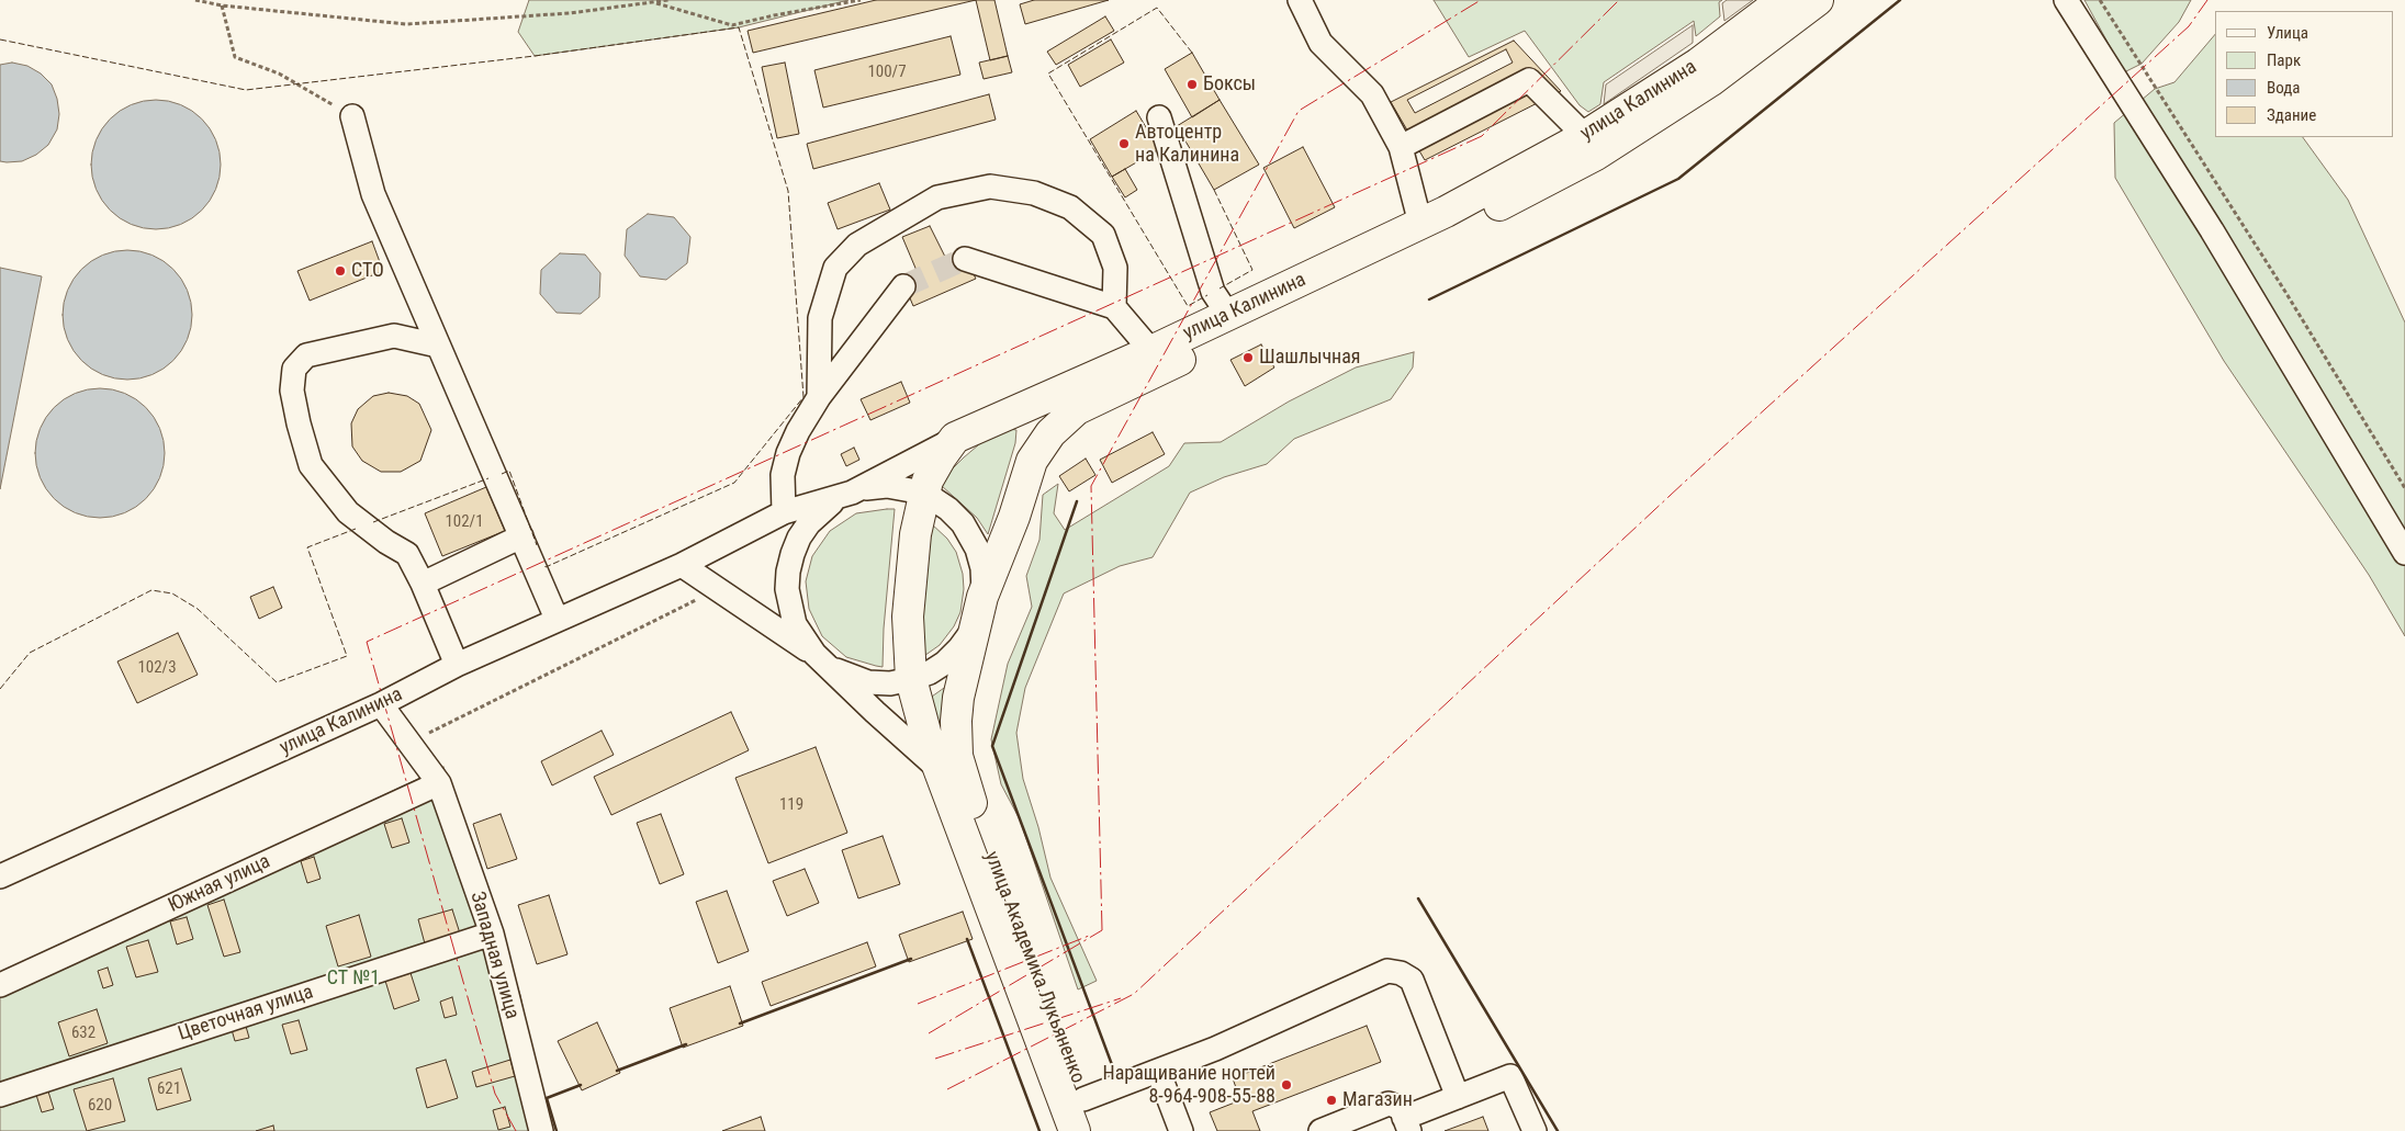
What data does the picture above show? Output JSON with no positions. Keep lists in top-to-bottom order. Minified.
{"streets":{"highway":["улица Калинина","улица Академика Лукьяненко"],"street":["Южная улица","Западная улица","Цветочная улица"]},"crossings":[["улица Калинина","Западная улица"],["улица Калинина","улица Академика Лукьяненко"],["Южная улица","Западная улица"],["Западная улица","Цветочная улица"]],"parks":["СТ №1"],"places":["Боксы","Автоцентр на Калинина","СТО","Шашлычная","Наращивание ногтей 8-964-908-55-88","Магазин"],"house_numbers":["100/7","102/1","102/3","119","632","621","620"],"legend":["Улица","Парк","Вода","Здание"]}
